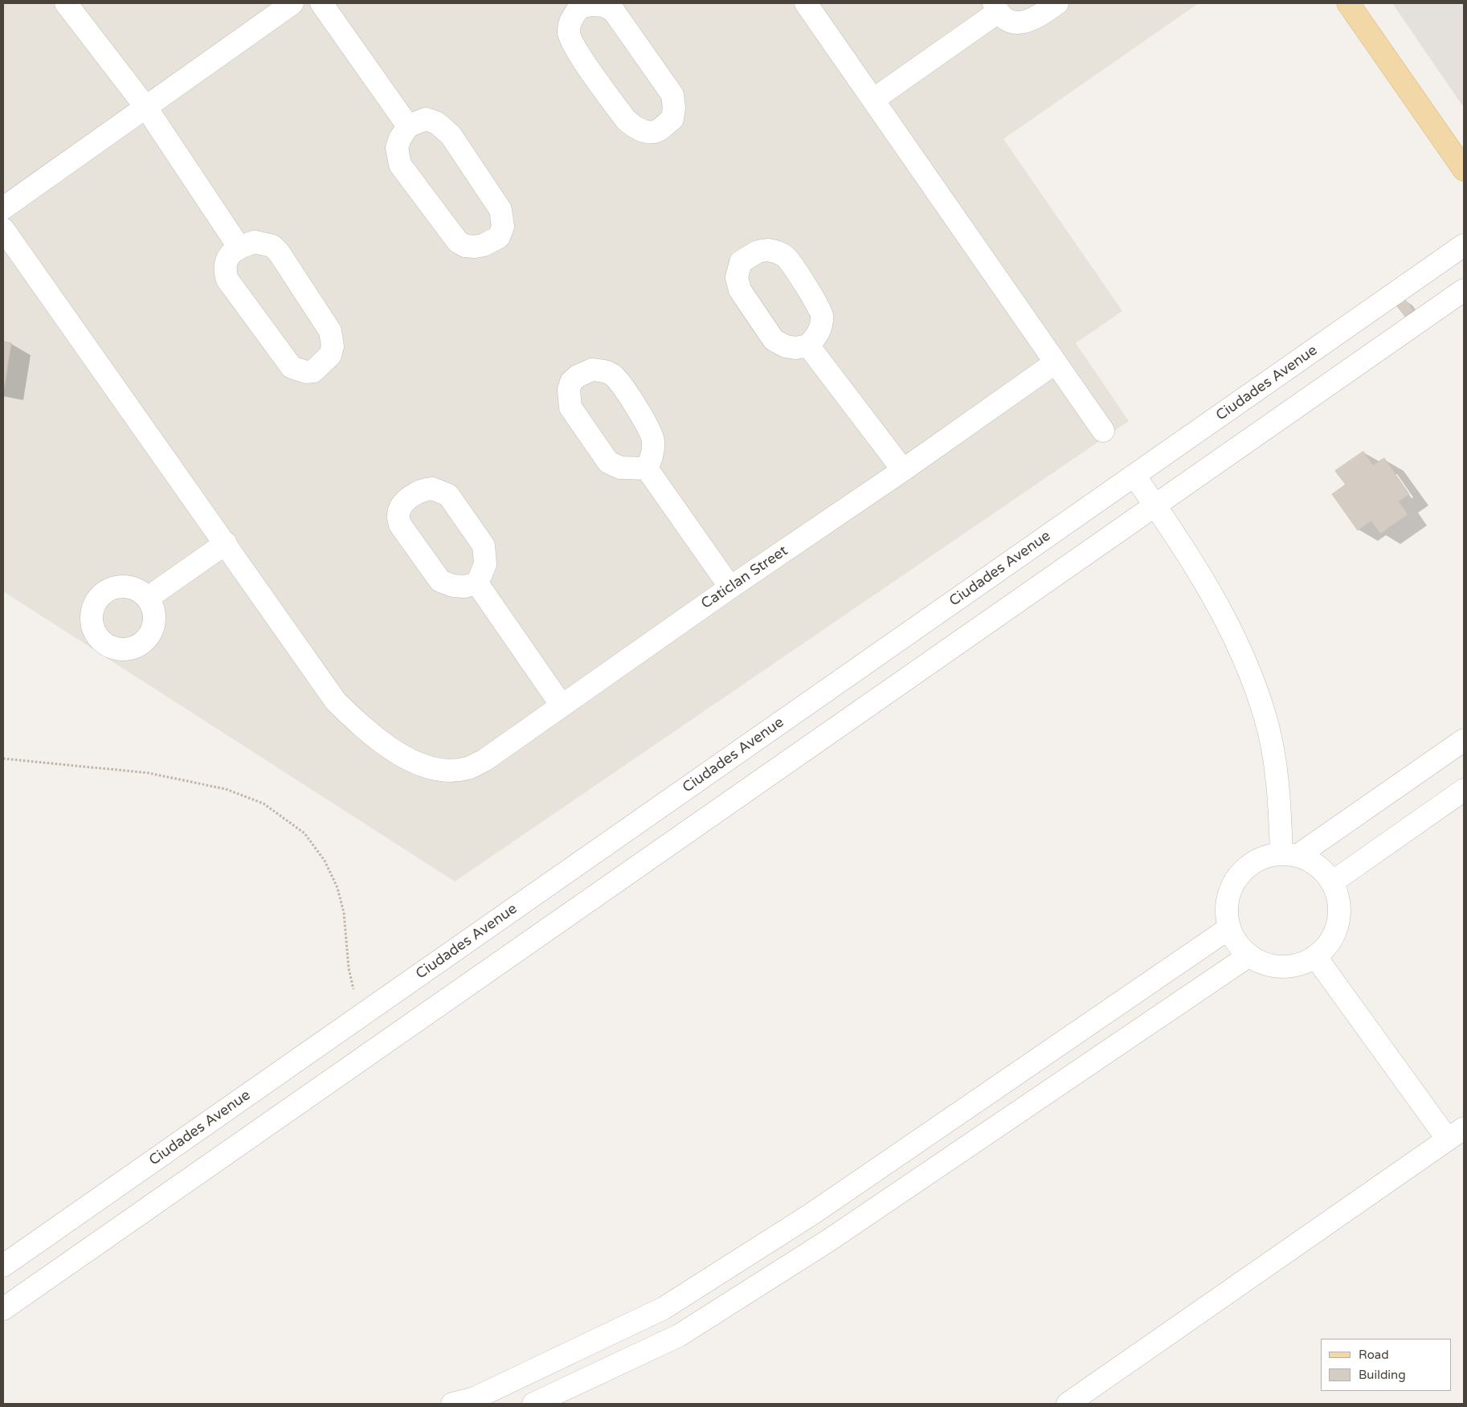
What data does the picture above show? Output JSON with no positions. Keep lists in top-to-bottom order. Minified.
{"streets":{"street":["Ciudades Avenue","Caticlan Street"]},"legend":["Road","Building"]}
